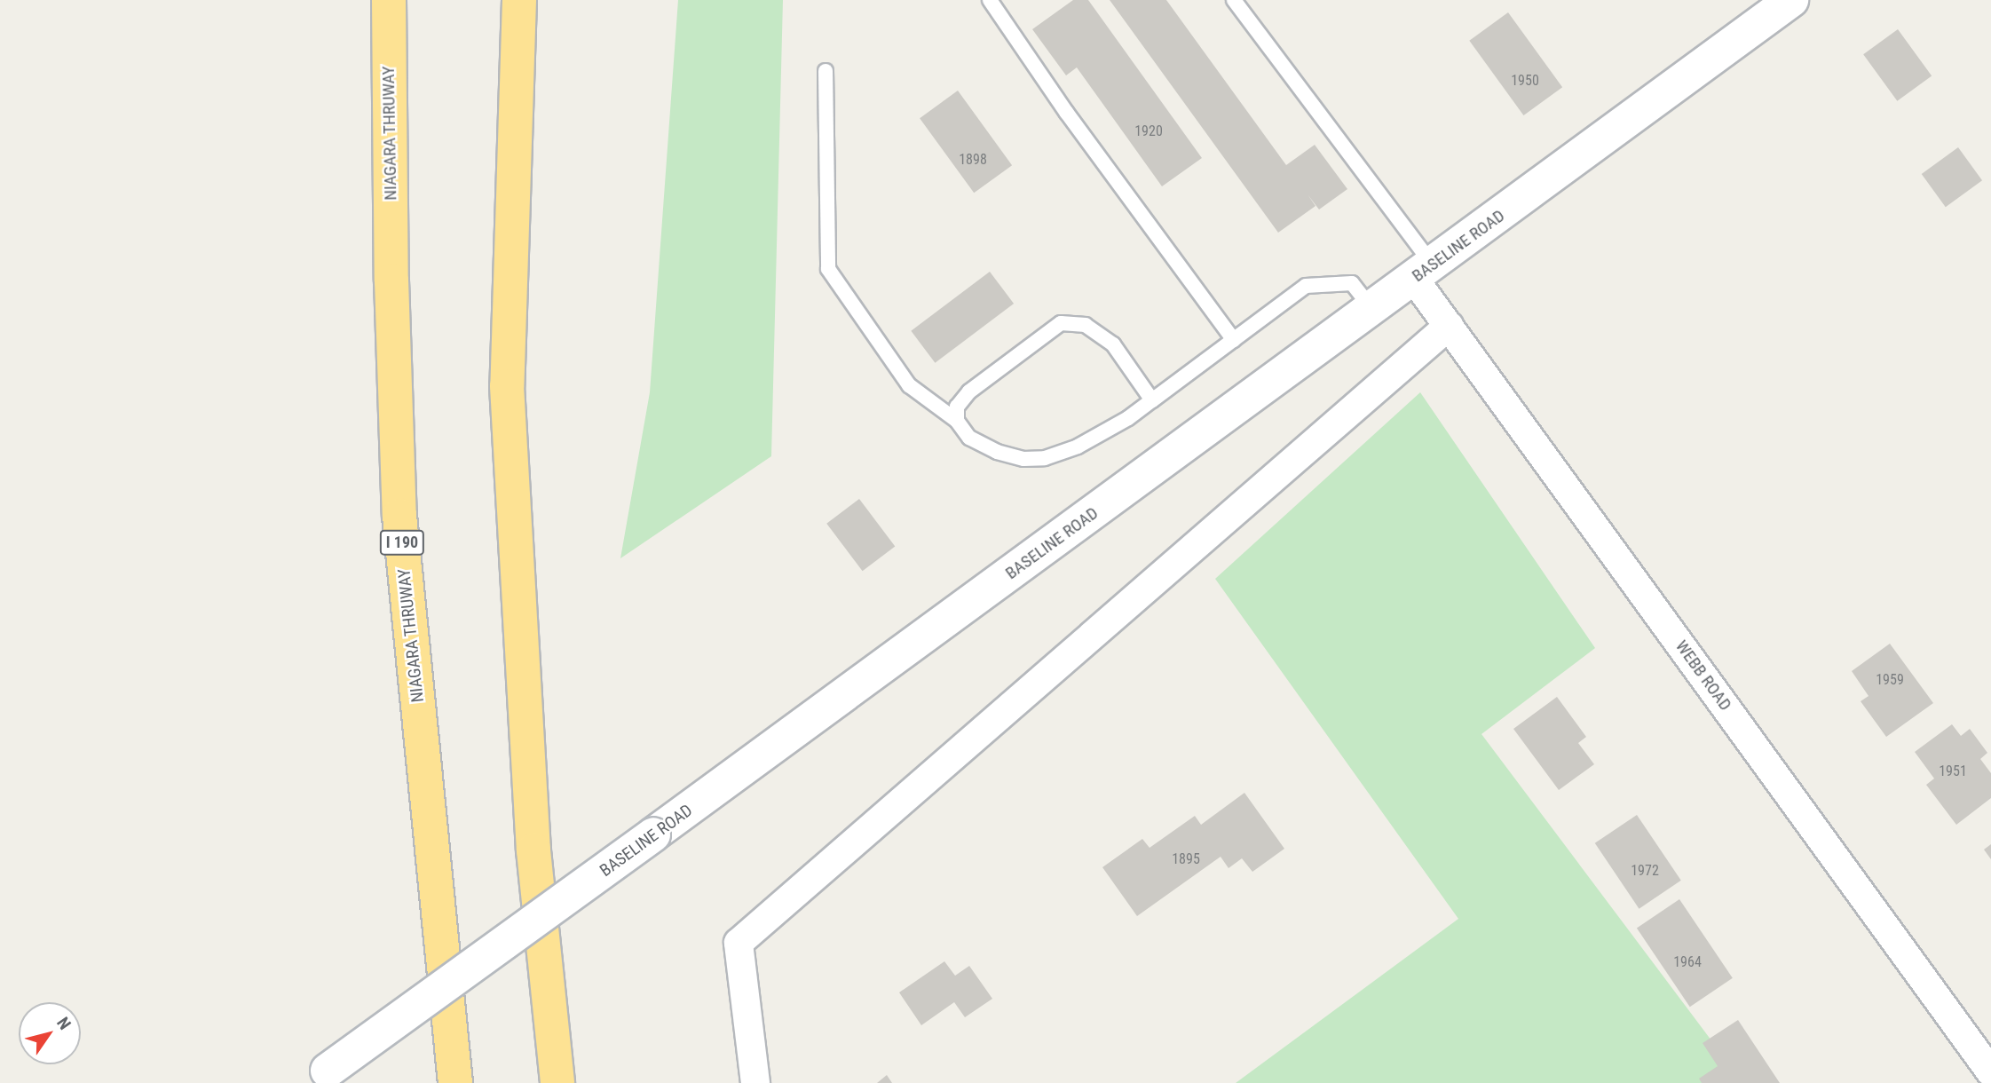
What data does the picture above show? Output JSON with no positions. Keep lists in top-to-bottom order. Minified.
{"streets":{"highway":["NIAGARA THRUWAY","I 190"],"street":["BASELINE ROAD","WEBB ROAD"]},"crossings":[["BASELINE ROAD","WEBB ROAD"]],"house_numbers":["1950","1920","1898","1959","1951","1895","1972","1964"],"north":"top right"}
